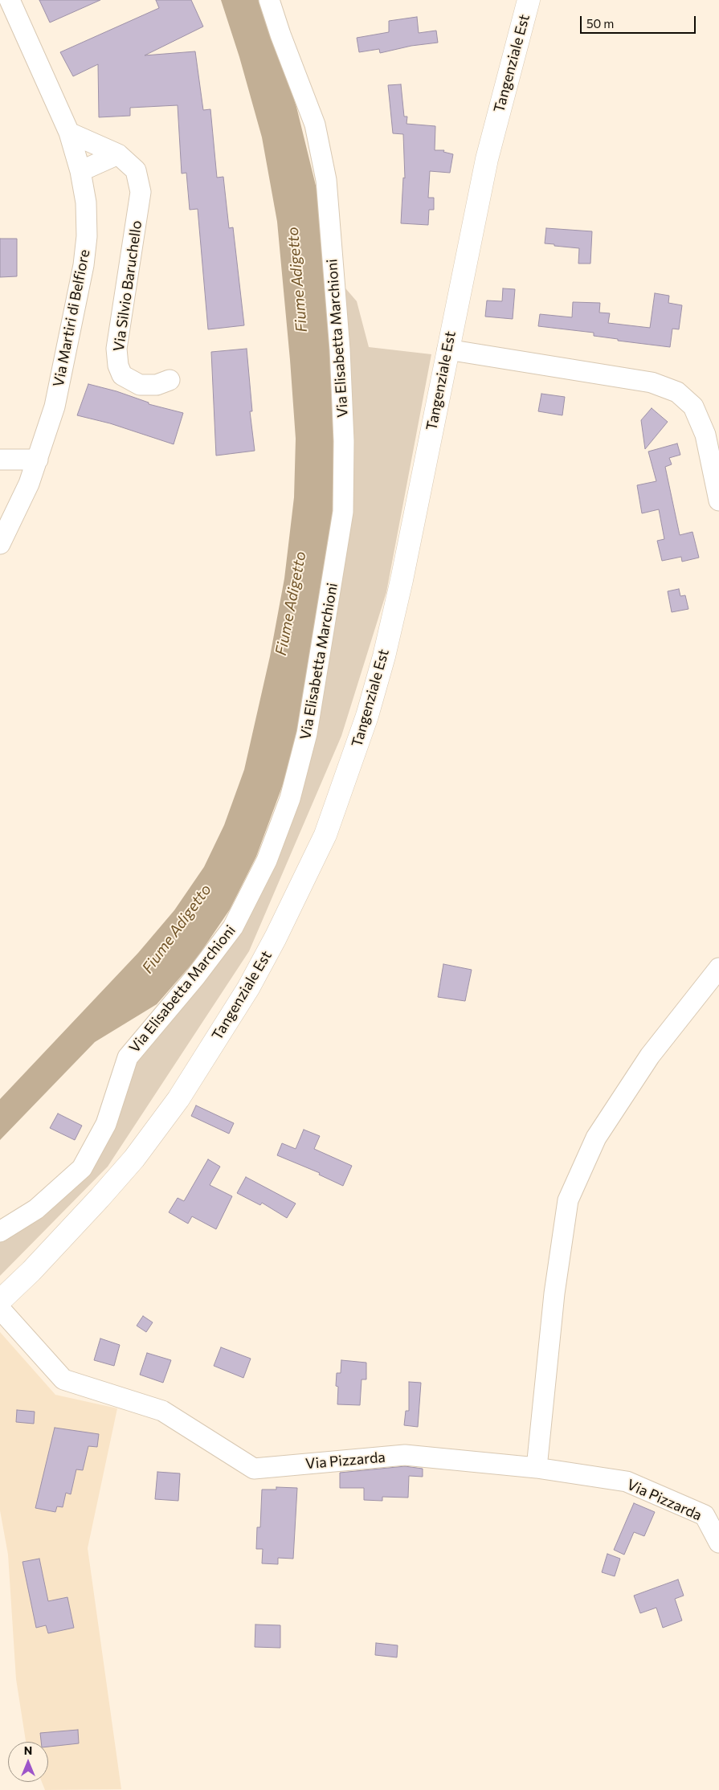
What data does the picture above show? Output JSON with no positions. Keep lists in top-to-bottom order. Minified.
{"streets":{"main road":["Tangenziale Est"],"street":["Via Silvio Baruchello","Via Martiri di Belfiore","Via Elisabetta Marchioni","Via Pizzarda"]},"crossings":[["Via Silvio Baruchello","Via Martiri di Belfiore"]],"water":["Fiume Adigetto"],"scale_bar":"50 m","north":"top"}
